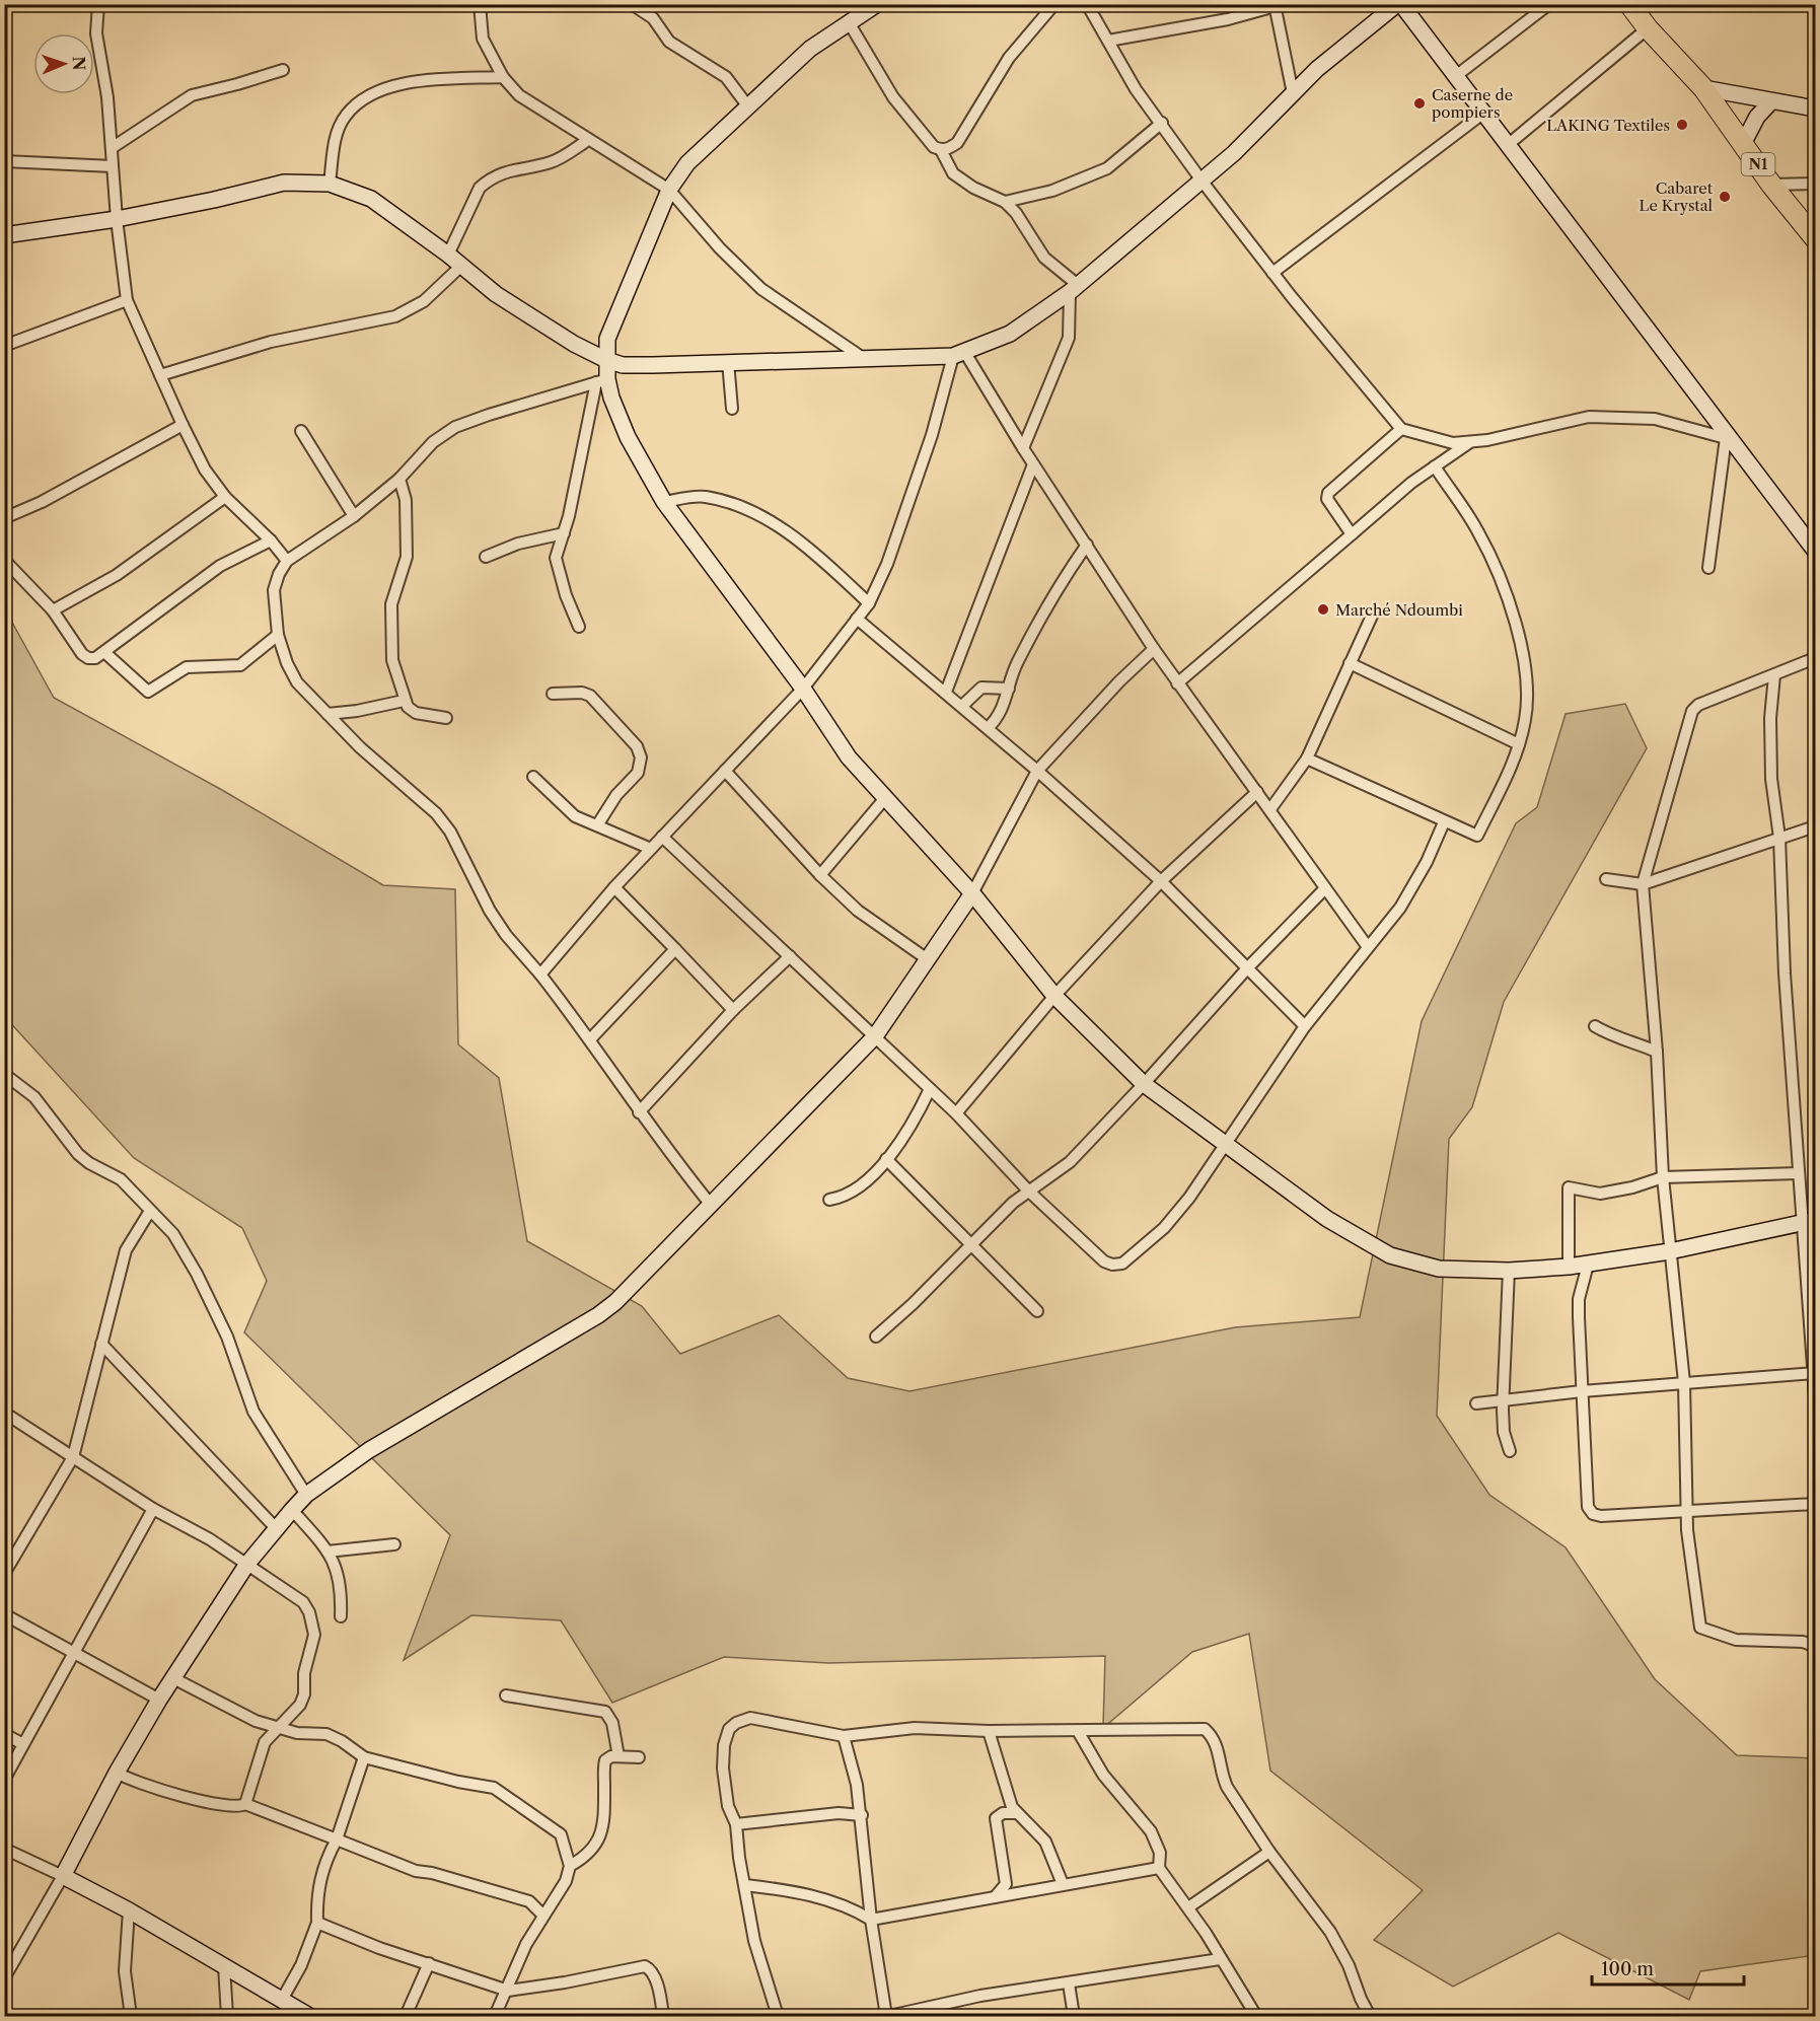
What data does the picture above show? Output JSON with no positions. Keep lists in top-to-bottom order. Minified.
{"streets":{"highway":["N1"]},"places":["Caserne de pompiers","LAKING Textiles","Cabaret Le Krystal","Marché Ndoumbi"],"scale_bar":"100 m","north":"right"}
